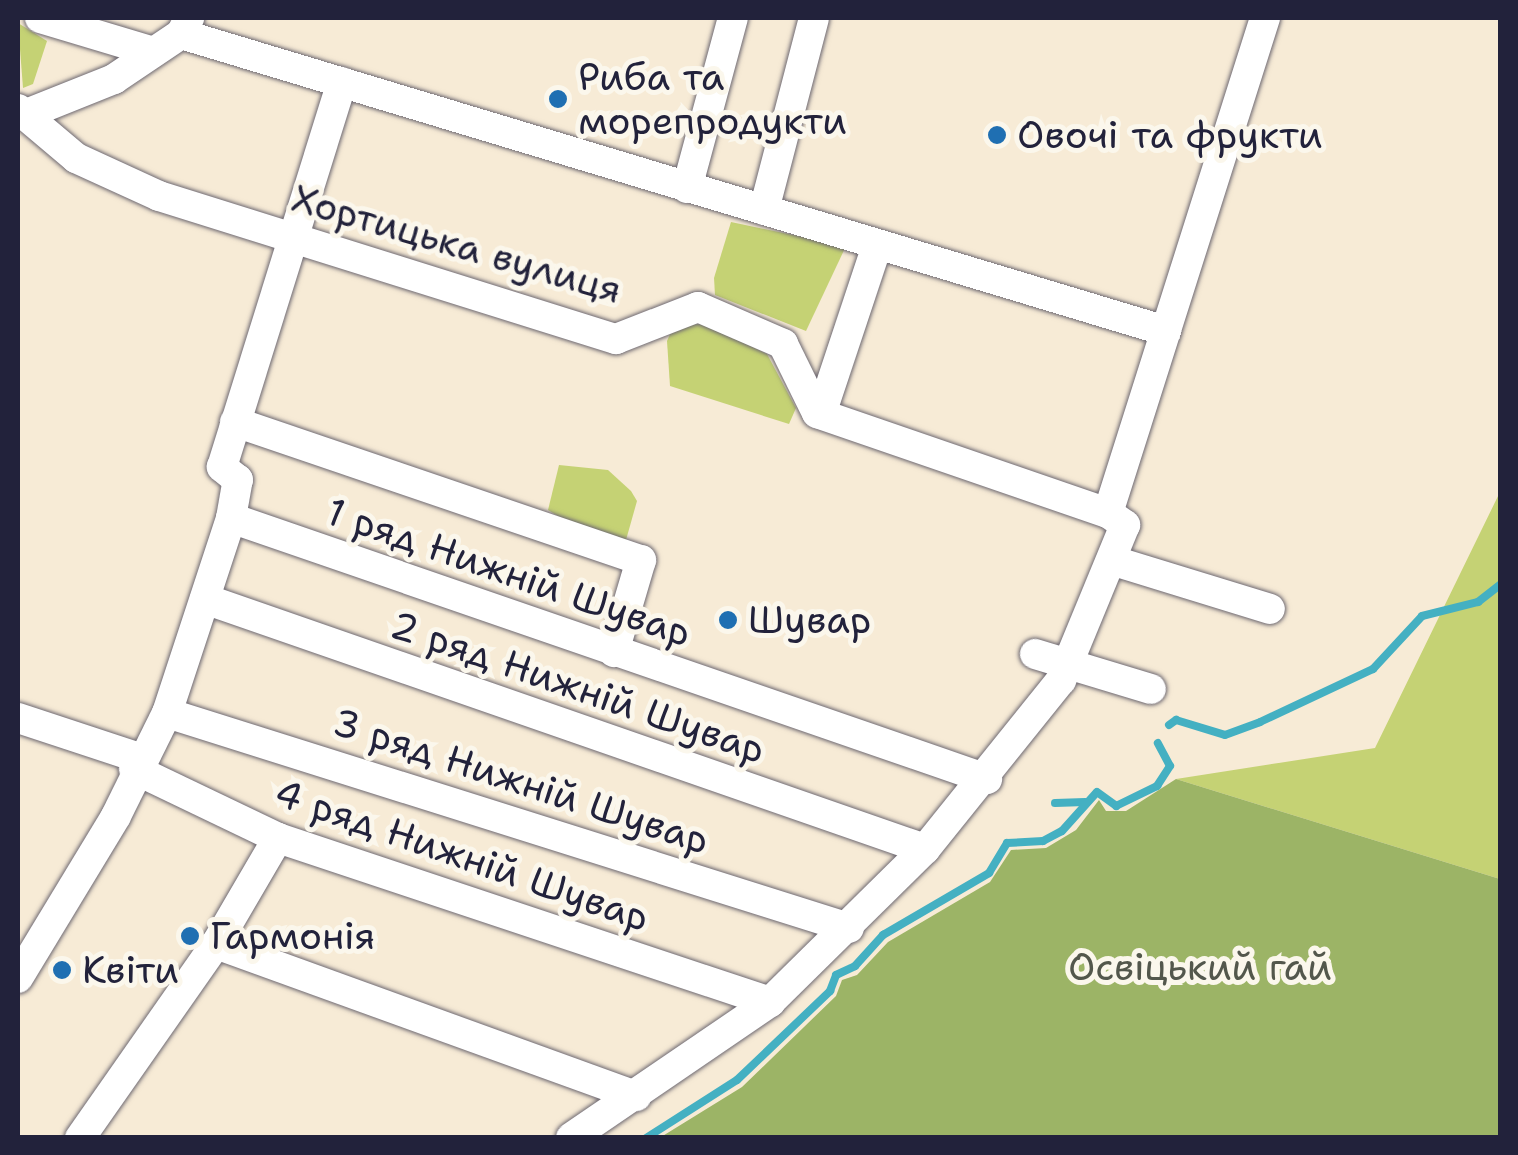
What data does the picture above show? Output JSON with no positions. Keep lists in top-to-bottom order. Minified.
{"streets":{"lane":["Хортицька вулиця","1 ряд Нижній Шувар","2 ряд Нижній Шувар","3 ряд Нижній Шувар","4 ряд Нижній Шувар"]},"parks":["Освіцький гай"],"places":["Риба та морепродукти","Овочі та фрукти","Шувар","Гармонія","Квіти"]}
